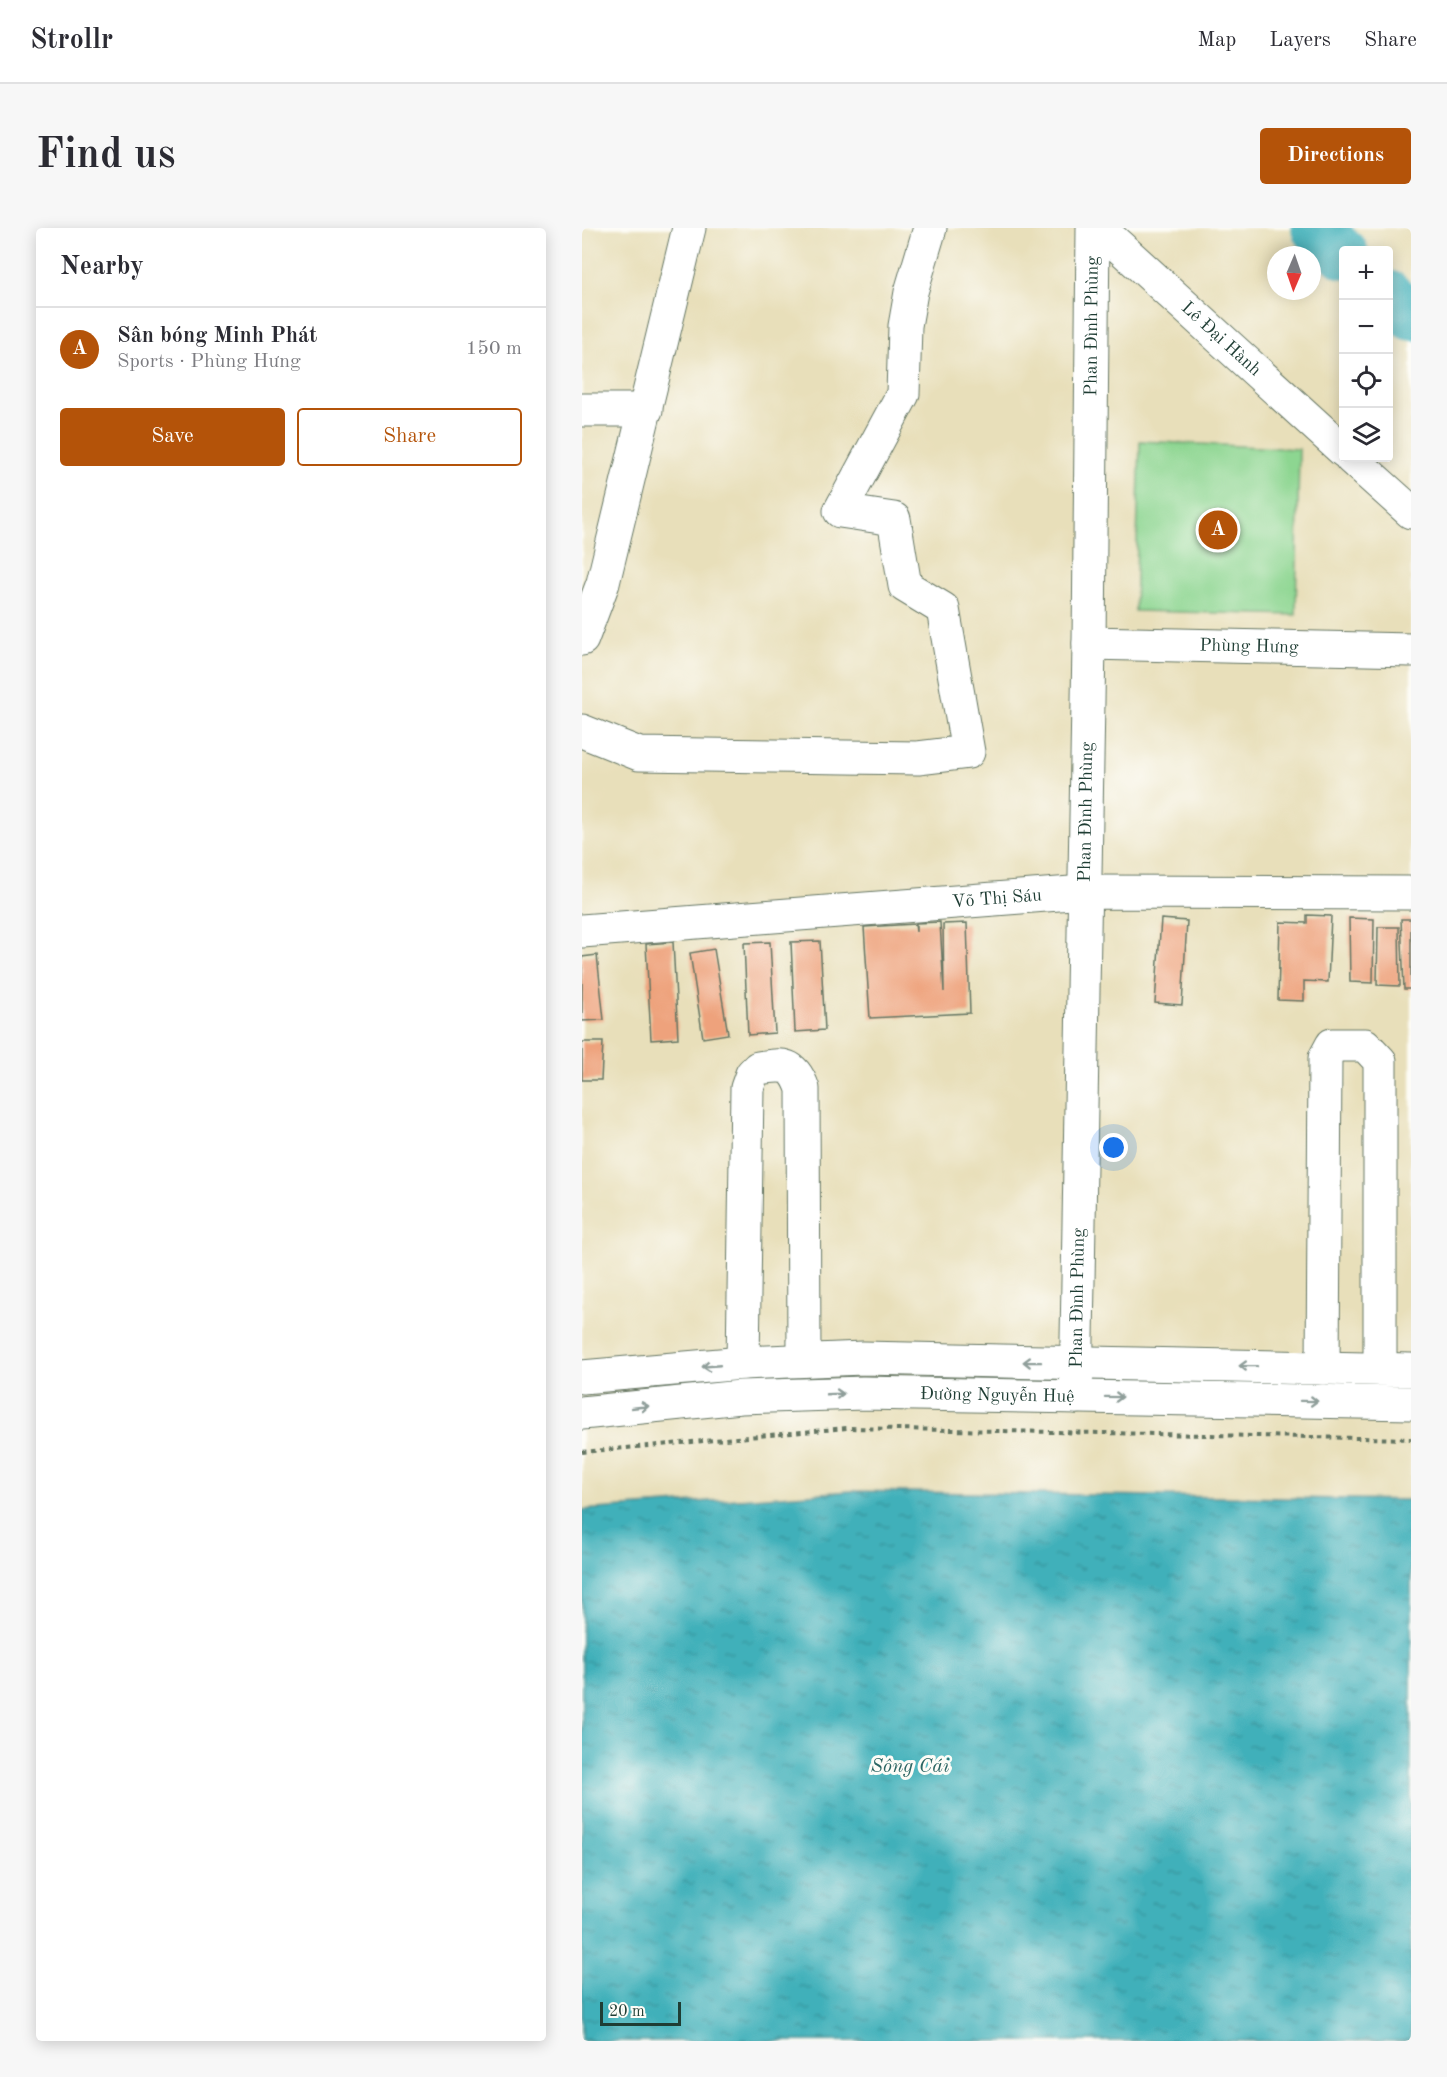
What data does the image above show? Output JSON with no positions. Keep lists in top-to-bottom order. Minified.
{"streets":{"street":["Phan Đình Phùng","Lê Đại Hành","Phùng Hưng","Võ Thị Sáu","Đường Nguyễn Huệ"]},"crossings":[["Phan Đình Phùng","Phùng Hưng"],["Phan Đình Phùng","Võ Thị Sáu"],["Phan Đình Phùng","Đường Nguyễn Huệ"]],"water":["Sông Cái"],"scale_bar":"20 m","north":"bottom","page":{"header":"Strollr","nav":["Map","Layers","Share"],"buttons":["Directions",["Save","Share"]],"title":"Find us","heading":"Nearby","map_buttons":["+","−"],"list":[{"mark":"A","name":"Sân bóng Minh Phát","note":"Sports · Phùng Hưng","value":"150 m"}],"pins":"A","scale":"20 m"}}
